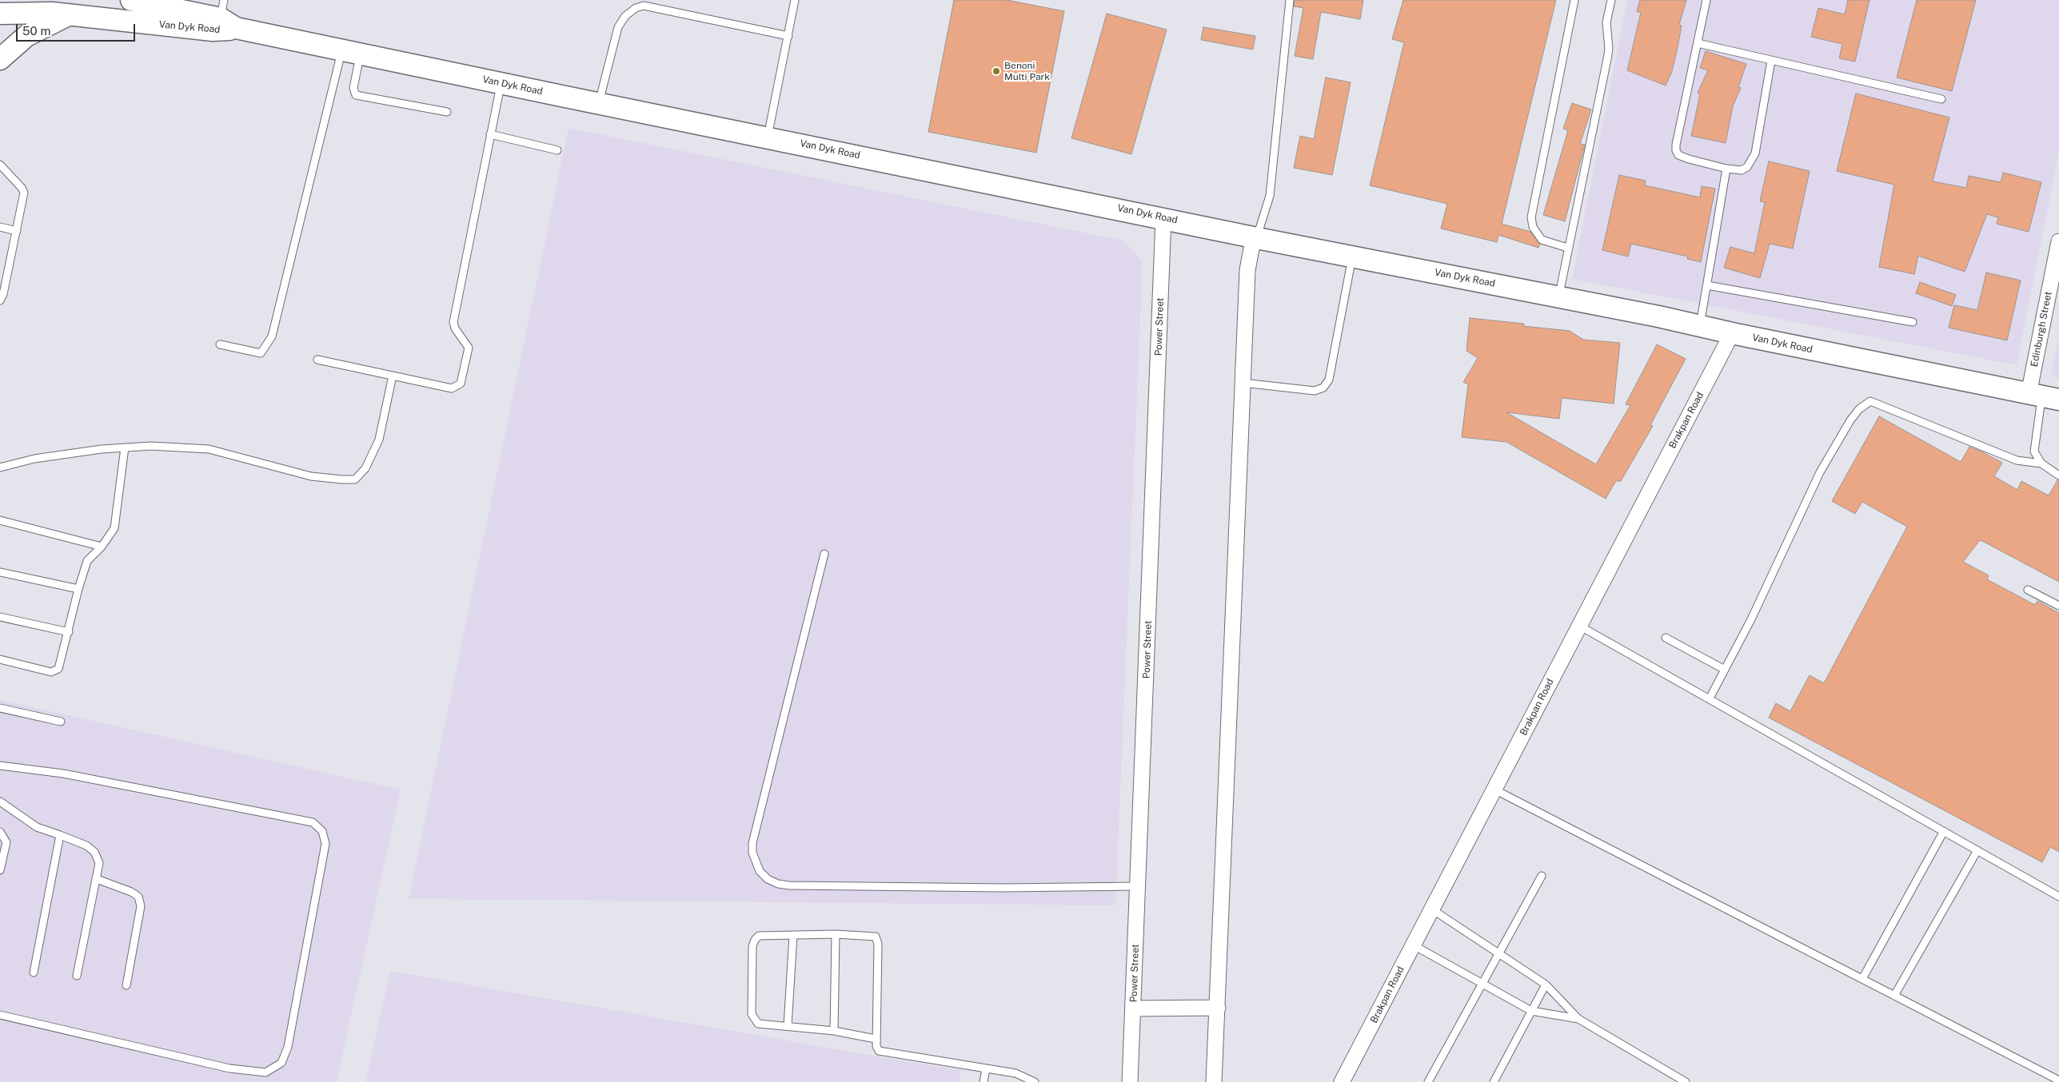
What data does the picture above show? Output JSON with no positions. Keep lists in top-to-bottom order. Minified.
{"streets":{"main road":["Van Dyk Road"],"street":["Power Street","Edinburgh Street","Brakpan Road"]},"crossings":[["Van Dyk Road","Power Street"],["Van Dyk Road","Edinburgh Street"],["Van Dyk Road","Brakpan Road"]],"places":["Benoni Multi Park"],"scale_bar":"50 m"}
